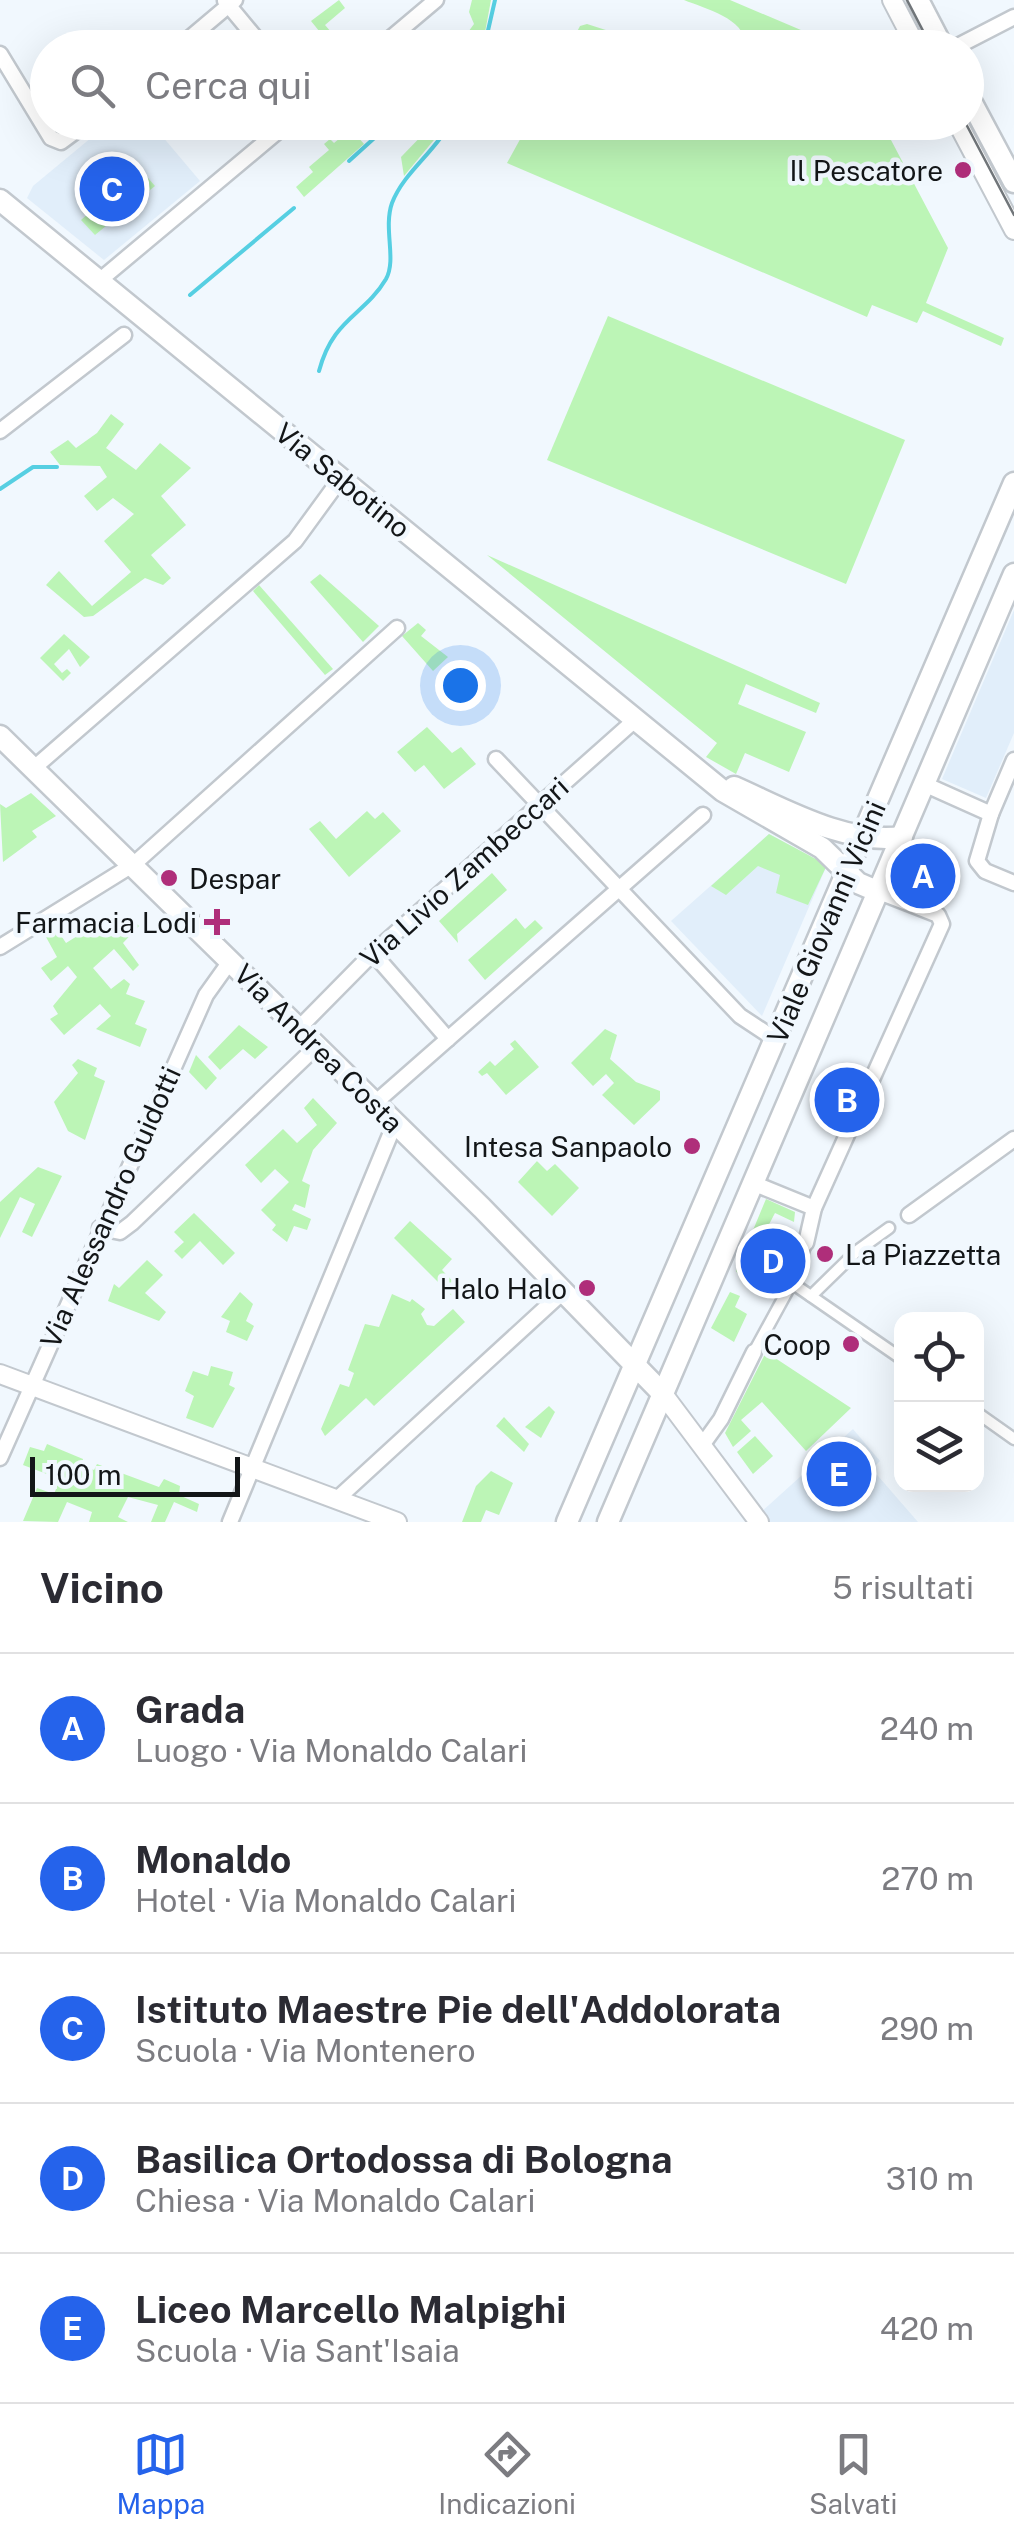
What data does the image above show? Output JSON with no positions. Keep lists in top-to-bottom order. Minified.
{"streets":{"main road":["Via Sabotino","Viale Giovanni Vicini","Via Andrea Costa"],"street":["Via Livio Zambeccari","Via Alessandro Guidotti"]},"crossings":[["Via Sabotino","Via Livio Zambeccari"],["Via Sabotino","Viale Giovanni Vicini"],["Via Livio Zambeccari","Via Andrea Costa"],["Viale Giovanni Vicini","Via Andrea Costa"],["Via Andrea Costa","Via Alessandro Guidotti"]],"places":{"other":["Il Pescatore","Despar","Intesa Sanpaolo","La Piazzetta","Halo Halo","Coop"],"health":["Farmacia Lodi"]},"scale_bar":"100 m","page":{"search":"Cerca qui","pins":["C","A","B","D","E"],"scale":"100 m","heading":["Vicino","5 risultati"],"list":[{"mark":"A","name":"Grada","note":"Luogo · Via Monaldo Calari","value":"240 m"},{"mark":"B","name":"Monaldo","note":"Hotel · Via Monaldo Calari","value":"270 m"},{"mark":"C","name":"Istituto Maestre Pie dell'Addolorata","note":"Scuola · Via Montenero","value":"290 m"},{"mark":"D","name":"Basilica Ortodossa di Bologna","note":"Chiesa · Via Monaldo Calari","value":"310 m"},{"mark":"E","name":"Liceo Marcello Malpighi","note":"Scuola · Via Sant'Isaia","value":"420 m"}],"nav":["Mappa","Indicazioni","Salvati"]}}
